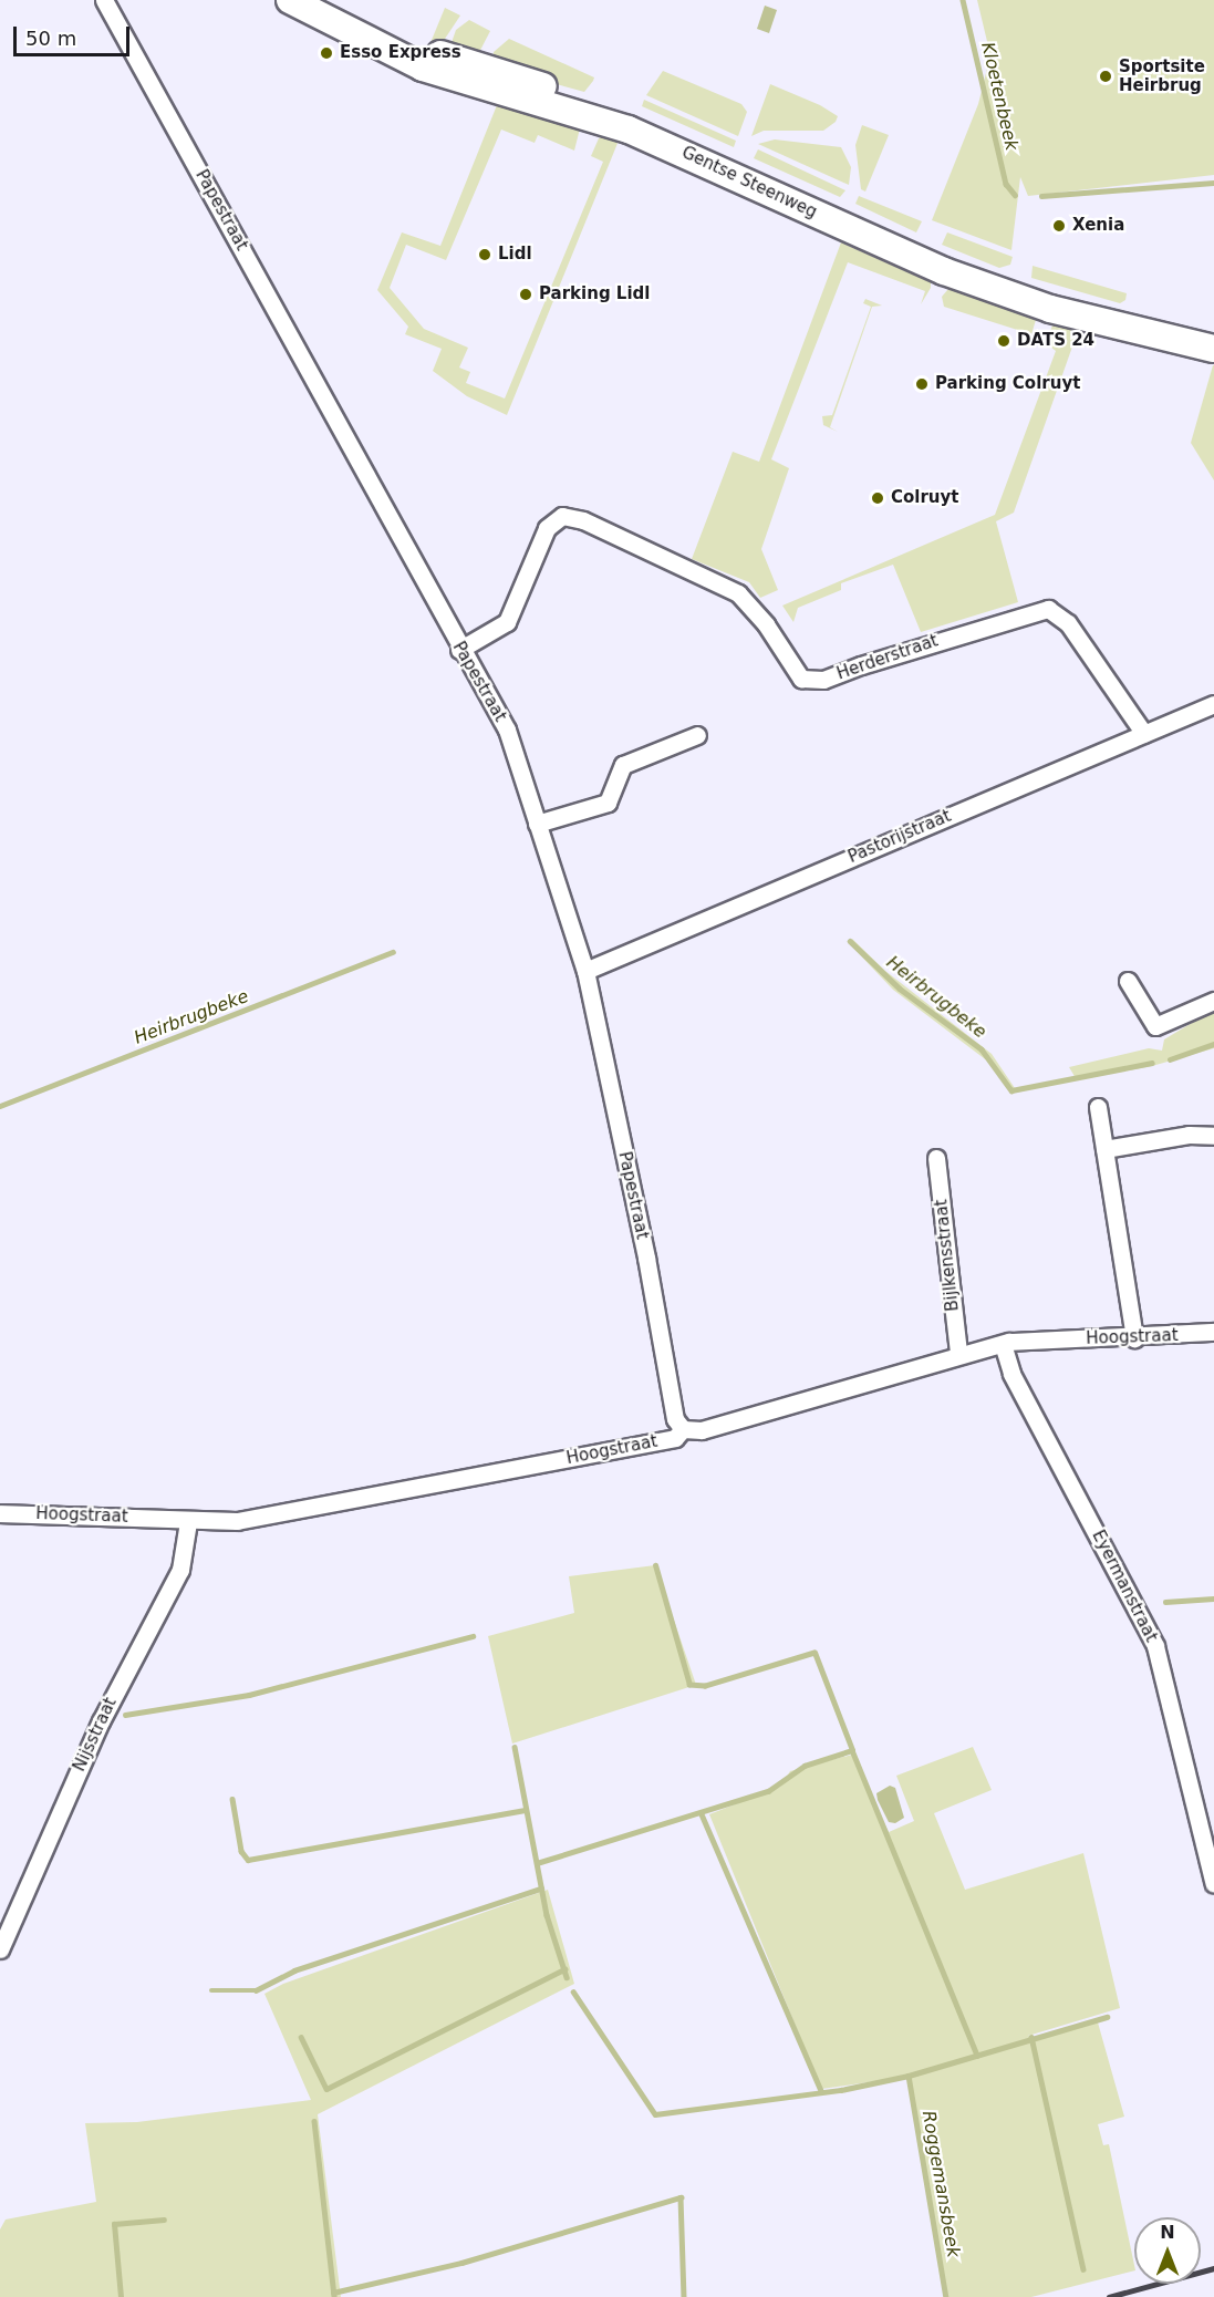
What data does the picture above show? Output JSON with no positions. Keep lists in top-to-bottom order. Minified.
{"streets":{"main road":["Gentse Steenweg"],"street":["Papestraat","Herderstraat","Pastorijstraat","Bijlkensstraat","Hoogstraat","Eyermanstraat","Nijsstraat"]},"crossings":[["Papestraat","Herderstraat"],["Papestraat","Pastorijstraat"],["Papestraat","Hoogstraat"],["Herderstraat","Pastorijstraat"],["Bijlkensstraat","Hoogstraat"],["Hoogstraat","Eyermanstraat"],["Hoogstraat","Nijsstraat"]],"water":["Kloetenbeek","Heirbrugbeke","Roggemansbeek"],"places":["Esso Express","Sportsite Heirbrug","Xenia","Lidl","Parking Lidl","DATS 24","Parking Colruyt","Colruyt"],"scale_bar":"50 m","north":"top"}
